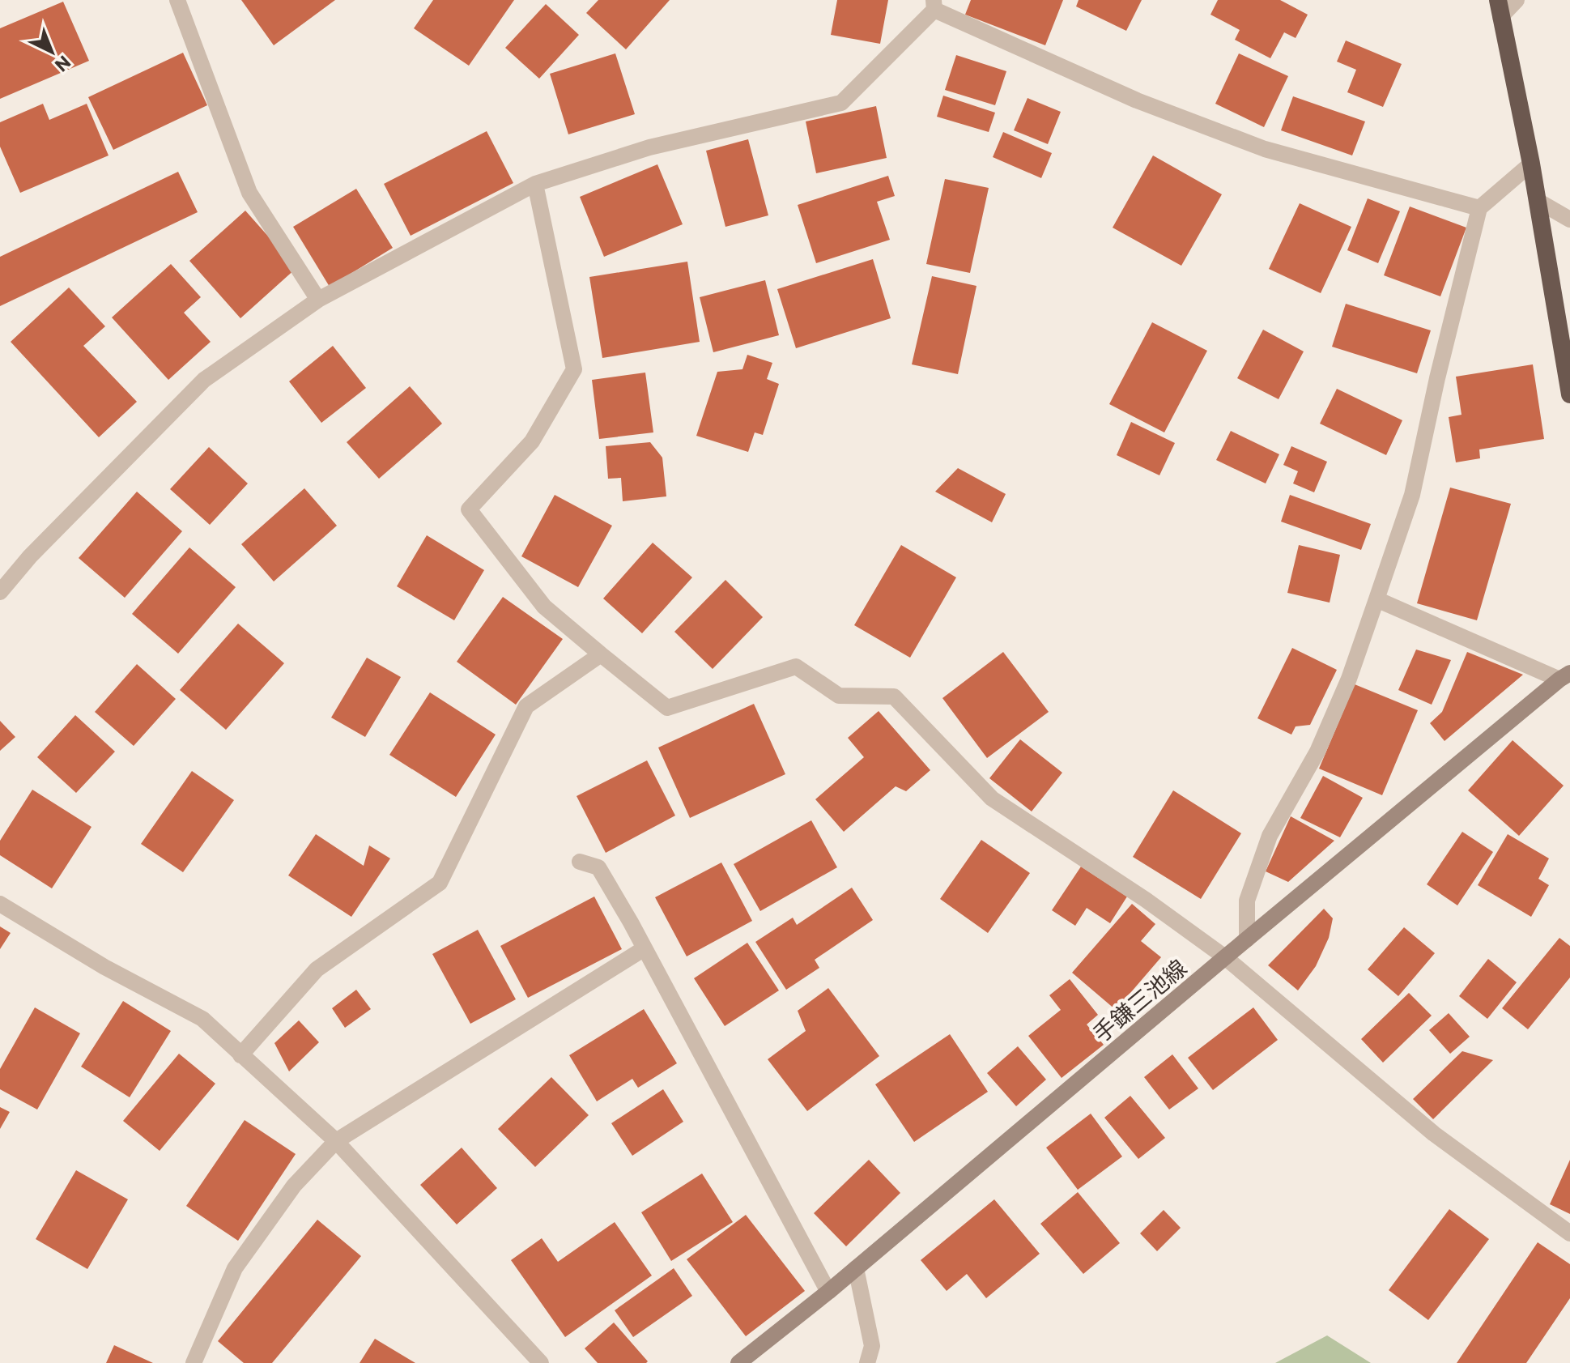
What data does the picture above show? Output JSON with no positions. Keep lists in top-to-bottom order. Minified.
{"streets":{"main road":["手鎌三池線"]},"north":"bottom right"}
